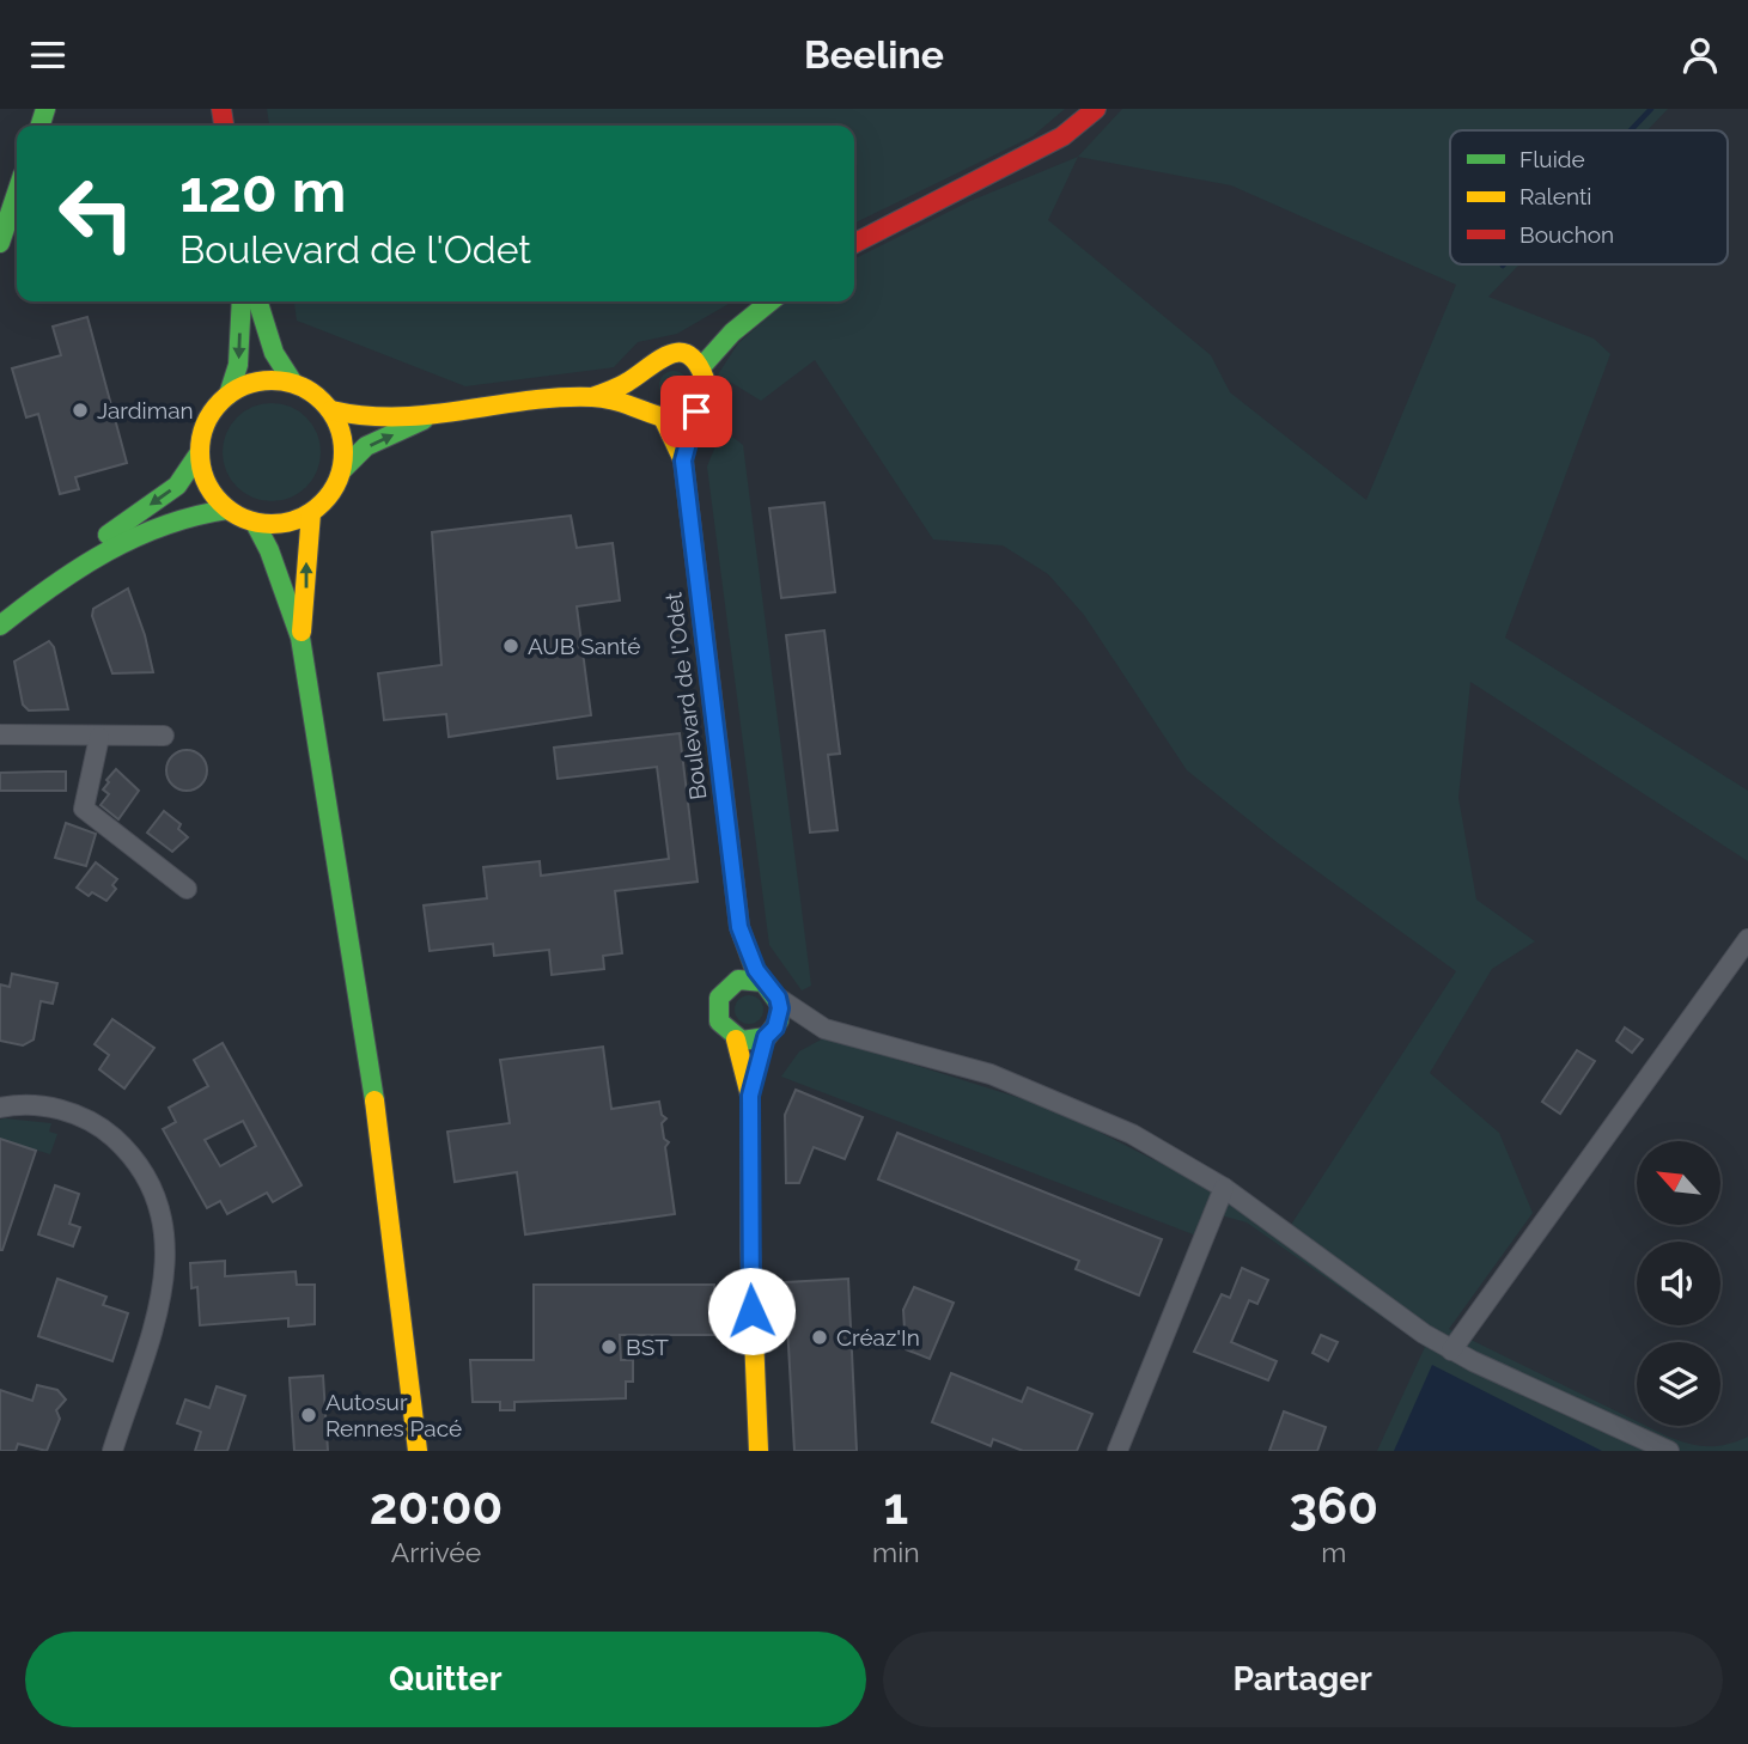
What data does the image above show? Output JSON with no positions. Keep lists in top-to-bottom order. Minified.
{"streets":{"street":["Boulevard de l'Odet"]},"places":["Jardiman","AUB Santé","Créaz'In","BST","Autosur Rennes Pacé"],"legend":["Fluide","Ralenti","Bouchon"],"north":"top left","page":{"header":"Beeline","turn":["120 m","Boulevard de l'Odet"],"eta":["20:00","Arrivée","1","min","360","m"],"buttons":["Quitter","Partager"]}}
